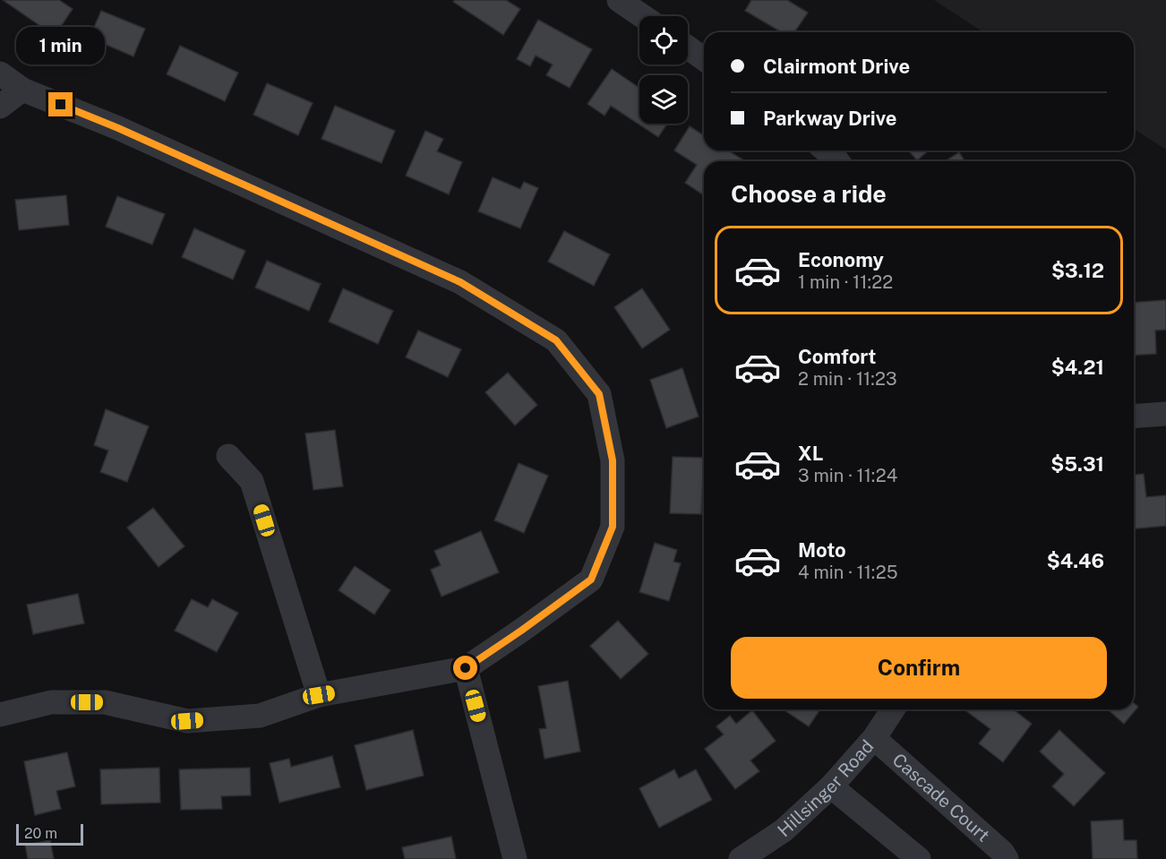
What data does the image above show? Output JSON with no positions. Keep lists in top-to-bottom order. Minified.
{"streets":{"street":["Hillsinger Road","Cascade Court"]},"crossings":[["Hillsinger Road","Cascade Court"]],"scale_bar":"20 m","page":{"bubble":"1 min","banner":["Clairmont Drive","Parkway Drive"],"heading":"Choose a ride","list":[{"name":"Economy","note":"1 min · 11:22","value":"$3.12"},{"name":"Comfort","note":"2 min · 11:23","value":"$4.21"},{"name":"XL","note":"3 min · 11:24","value":"$5.31"},{"name":"Moto","note":"4 min · 11:25","value":"$4.46"}],"buttons":"Confirm","scale":"20 m"}}
